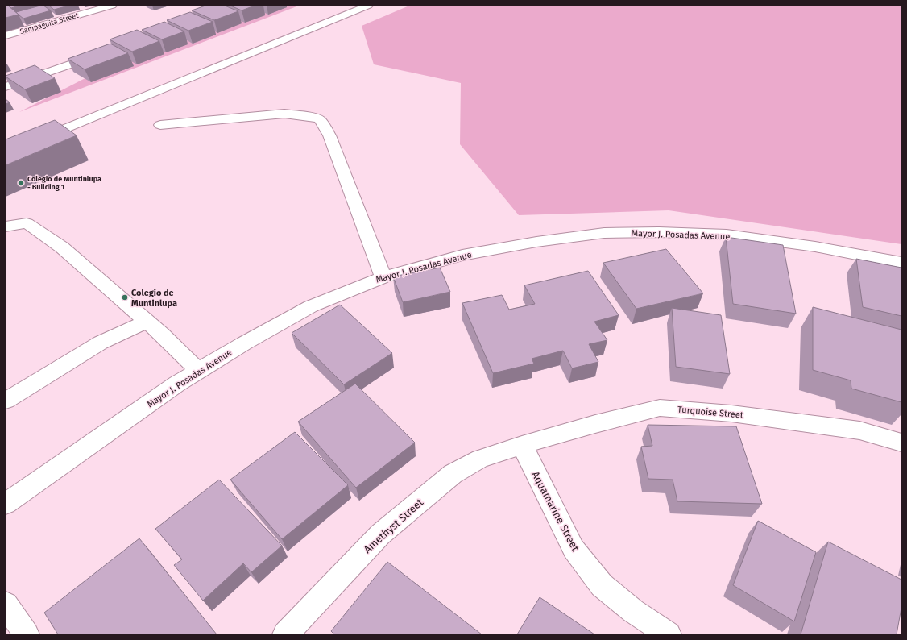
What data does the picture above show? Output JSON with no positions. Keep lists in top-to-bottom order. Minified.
{"streets":{"street":["Sampaguita Street","Mayor J. Posadas Avenue","Turquoise Street","Aquamarine Street","Amethyst Street"]},"crossings":[["Turquoise Street","Aquamarine Street"],["Turquoise Street","Amethyst Street"],["Aquamarine Street","Amethyst Street"]],"places":["Colegio de Muntinlupa - Building 1","Colegio de Muntinlupa"]}
